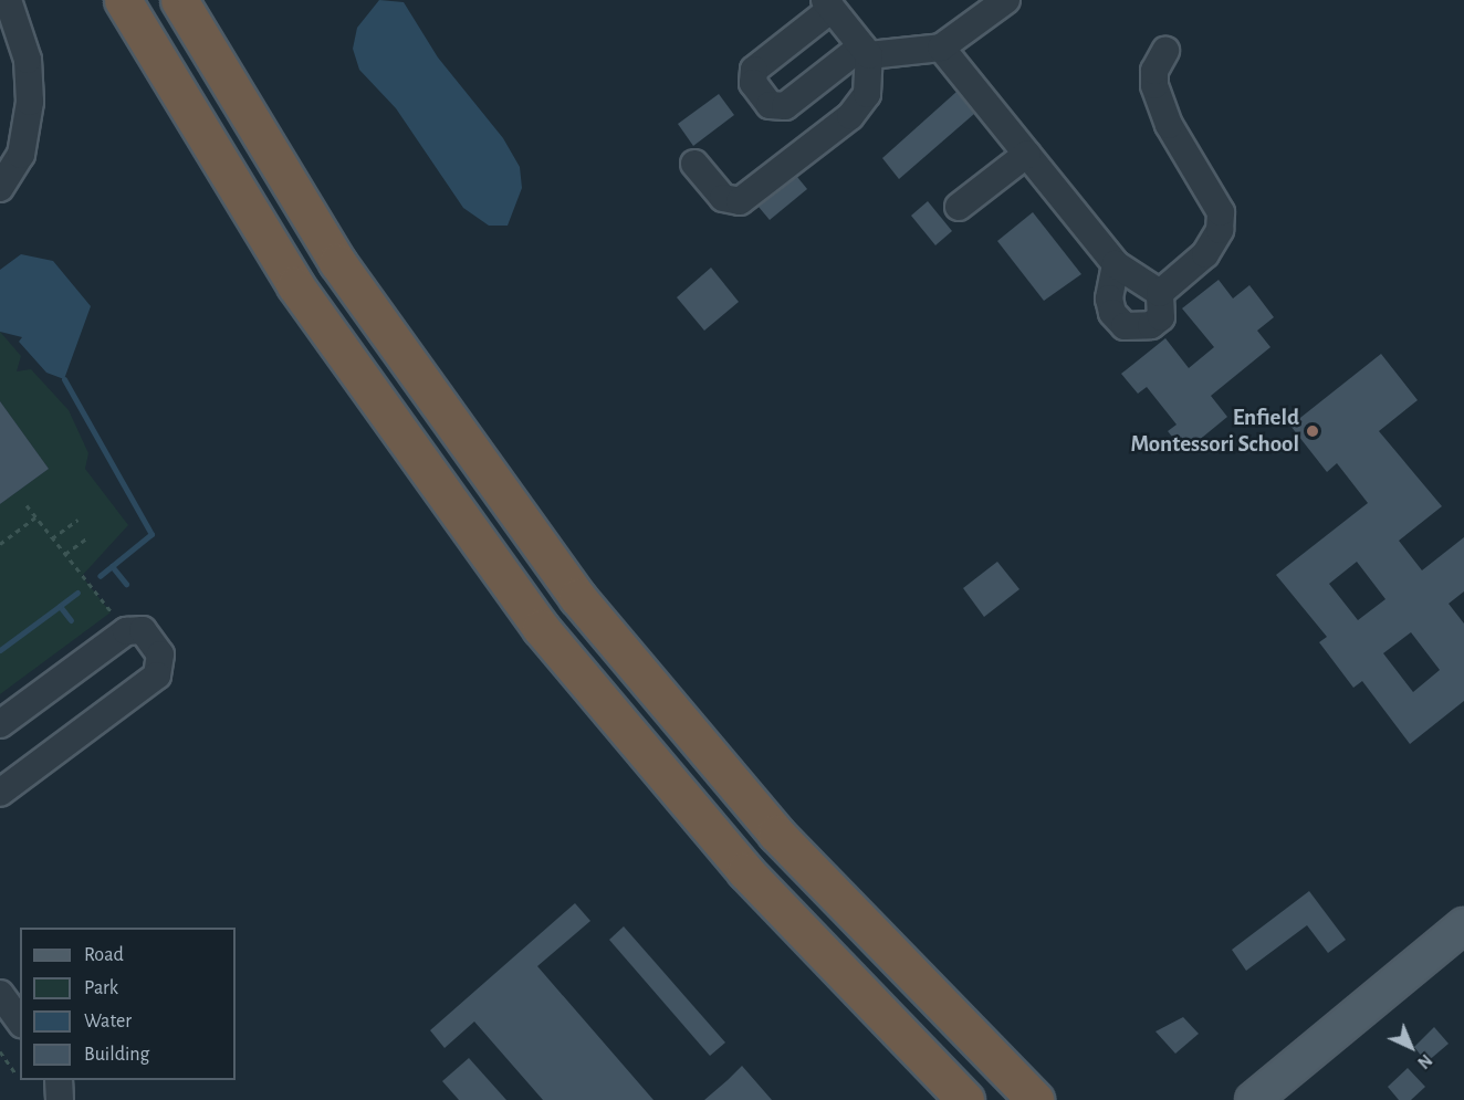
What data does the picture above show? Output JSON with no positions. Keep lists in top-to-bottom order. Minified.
{"places":["Enfield Montessori School"],"legend":["Road","Park","Water","Building"],"north":"bottom right"}
